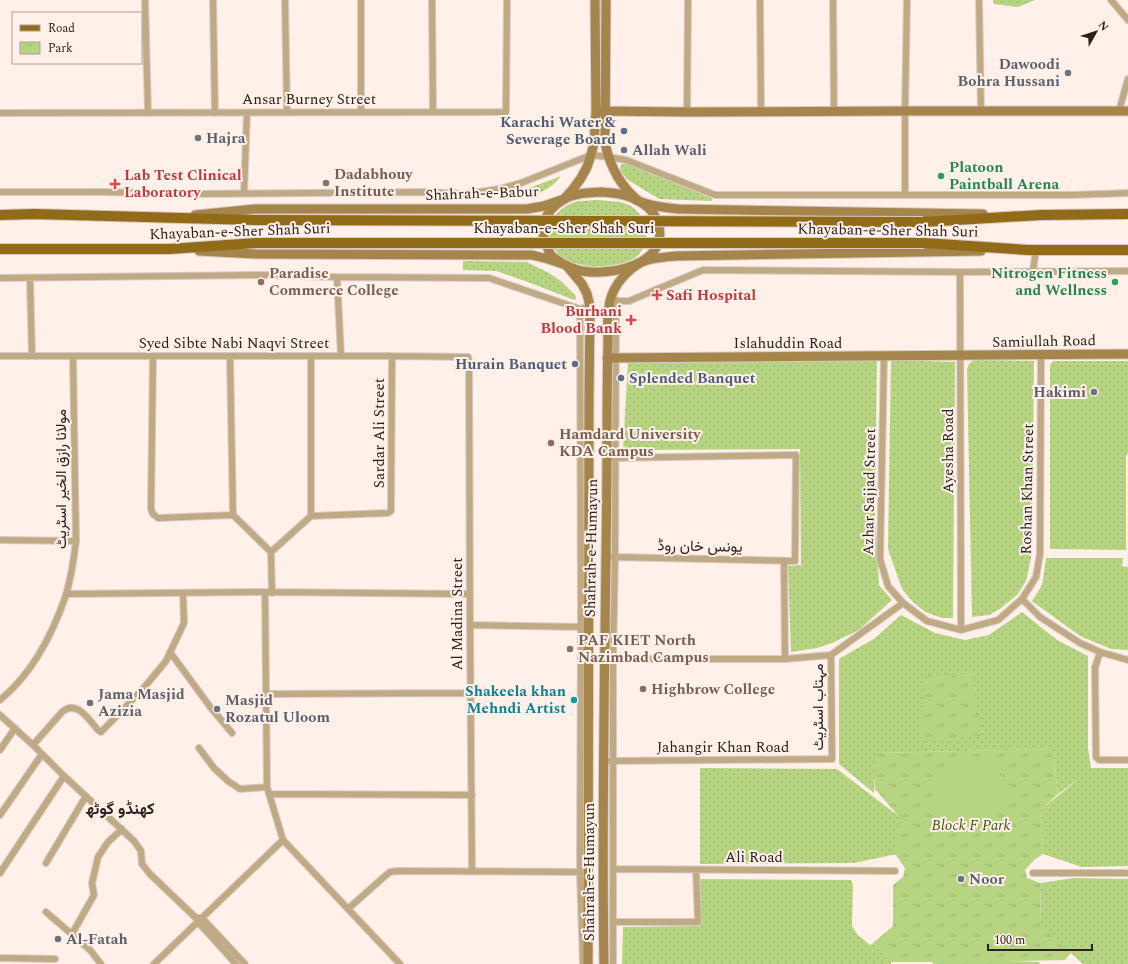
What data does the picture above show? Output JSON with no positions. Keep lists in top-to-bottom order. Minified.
{"streets":{"main road":["Shahrah-e-Babur","Khayaban-e-Sher Shah Suri","Samiullah Road","Islahuddin Road","Shahrah-e-Humayun"],"street":["Ansar Burney Street","Syed Sibte Nabi Naqvi Street","Sardar Ali Street","Ayesha Road","مولانا رازق الخیر اسٹریٹ","Roshan Khan Street","Azhar Sajjad Street","یونس خان روڈ","Al Madina Street","مہتاب اسٹریٹ","Jahangir Khan Road","Ali Road"]},"crossings":[["Shahrah-e-Babur","Khayaban-e-Sher Shah Suri"],["Shahrah-e-Babur","Shahrah-e-Humayun"],["Samiullah Road","Islahuddin Road"],["Samiullah Road","Ayesha Road"],["Samiullah Road","Roshan Khan Street"],["Syed Sibte Nabi Naqvi Street","Sardar Ali Street"],["Syed Sibte Nabi Naqvi Street","مولانا رازق الخیر اسٹریٹ"],["Syed Sibte Nabi Naqvi Street","Al Madina Street"],["Islahuddin Road","Ayesha Road"],["Islahuddin Road","Azhar Sajjad Street"],["Islahuddin Road","Shahrah-e-Humayun"],["Ayesha Road","Roshan Khan Street"],["Ayesha Road","Azhar Sajjad Street"],["Roshan Khan Street","Azhar Sajjad Street"],["یونس خان روڈ","Shahrah-e-Humayun"],["Shahrah-e-Humayun","Jahangir Khan Road"],["مہتاب اسٹریٹ","Jahangir Khan Road"]],"districts":["کھنڈو گوٹھ"],"parks":["Block F Park"],"places":{"other":["Dawoodi Bohra Hussani","Karachi Water & Sewerage Board","Hajra","Allah Wali","Platoon Paintball Arena","Dadabhouy Institute","Paradise Commerce College","Nitrogen Fitness and Wellness","Hurain Banquet","Splended Banquet","Hakimi","Hamdard University KDA Campus","PAF KIET North Nazimbad Campus","Highbrow College","Shakeela khan Mehndi Artist","Jama Masjid Azizia","Masjid Rozatul Uloom","Noor","Al-Fatah"],"health":["Lab Test Clinical Laboratory","Safi Hospital","Burhani Blood Bank"]},"legend":["Road","Park"],"scale_bar":"100 m","north":"top right"}
